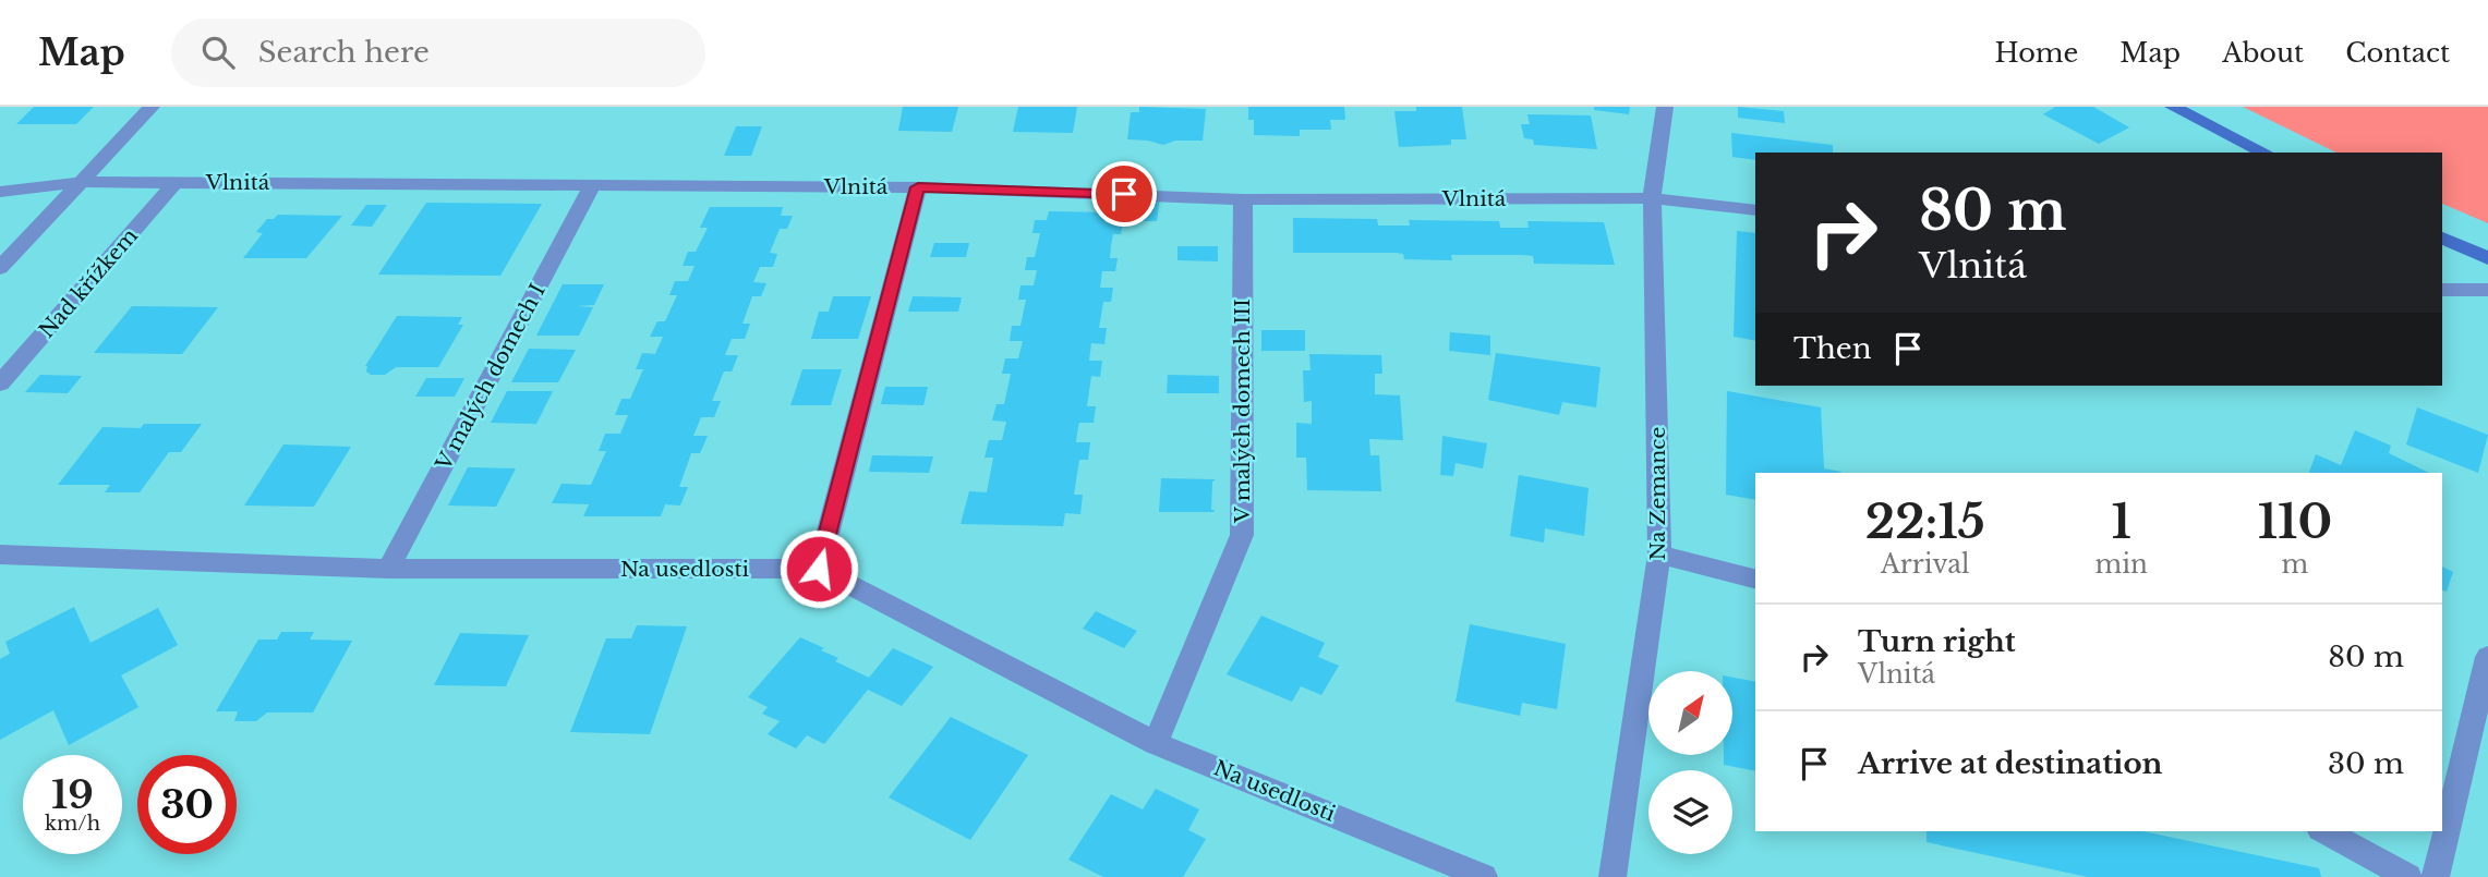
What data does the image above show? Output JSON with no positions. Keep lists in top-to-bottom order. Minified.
{"streets":{"street":["Vlnitá","Nad křížkem","V malých domech I","V malých domech III","Na Zemance","Na usedlosti"]},"crossings":[["Vlnitá","Nad křížkem"],["Vlnitá","V malých domech I"],["Vlnitá","V malých domech III"],["Vlnitá","Na Zemance"],["V malých domech I","Na usedlosti"],["V malých domech III","Na usedlosti"]],"north":"top right","page":{"header":"Map","search":"Search here","nav":["Home","Map","About","Contact"],"turn":["80 m","Vlnitá"],"then":"Then","eta":["22:15","Arrival","1","min","110","m"],"list":[{"name":"Turn right","note":"Vlnitá","value":"80 m"},{"name":"Arrive at destination","value":"30 m"}],"speed":"19 km/h","limit":"30"}}
